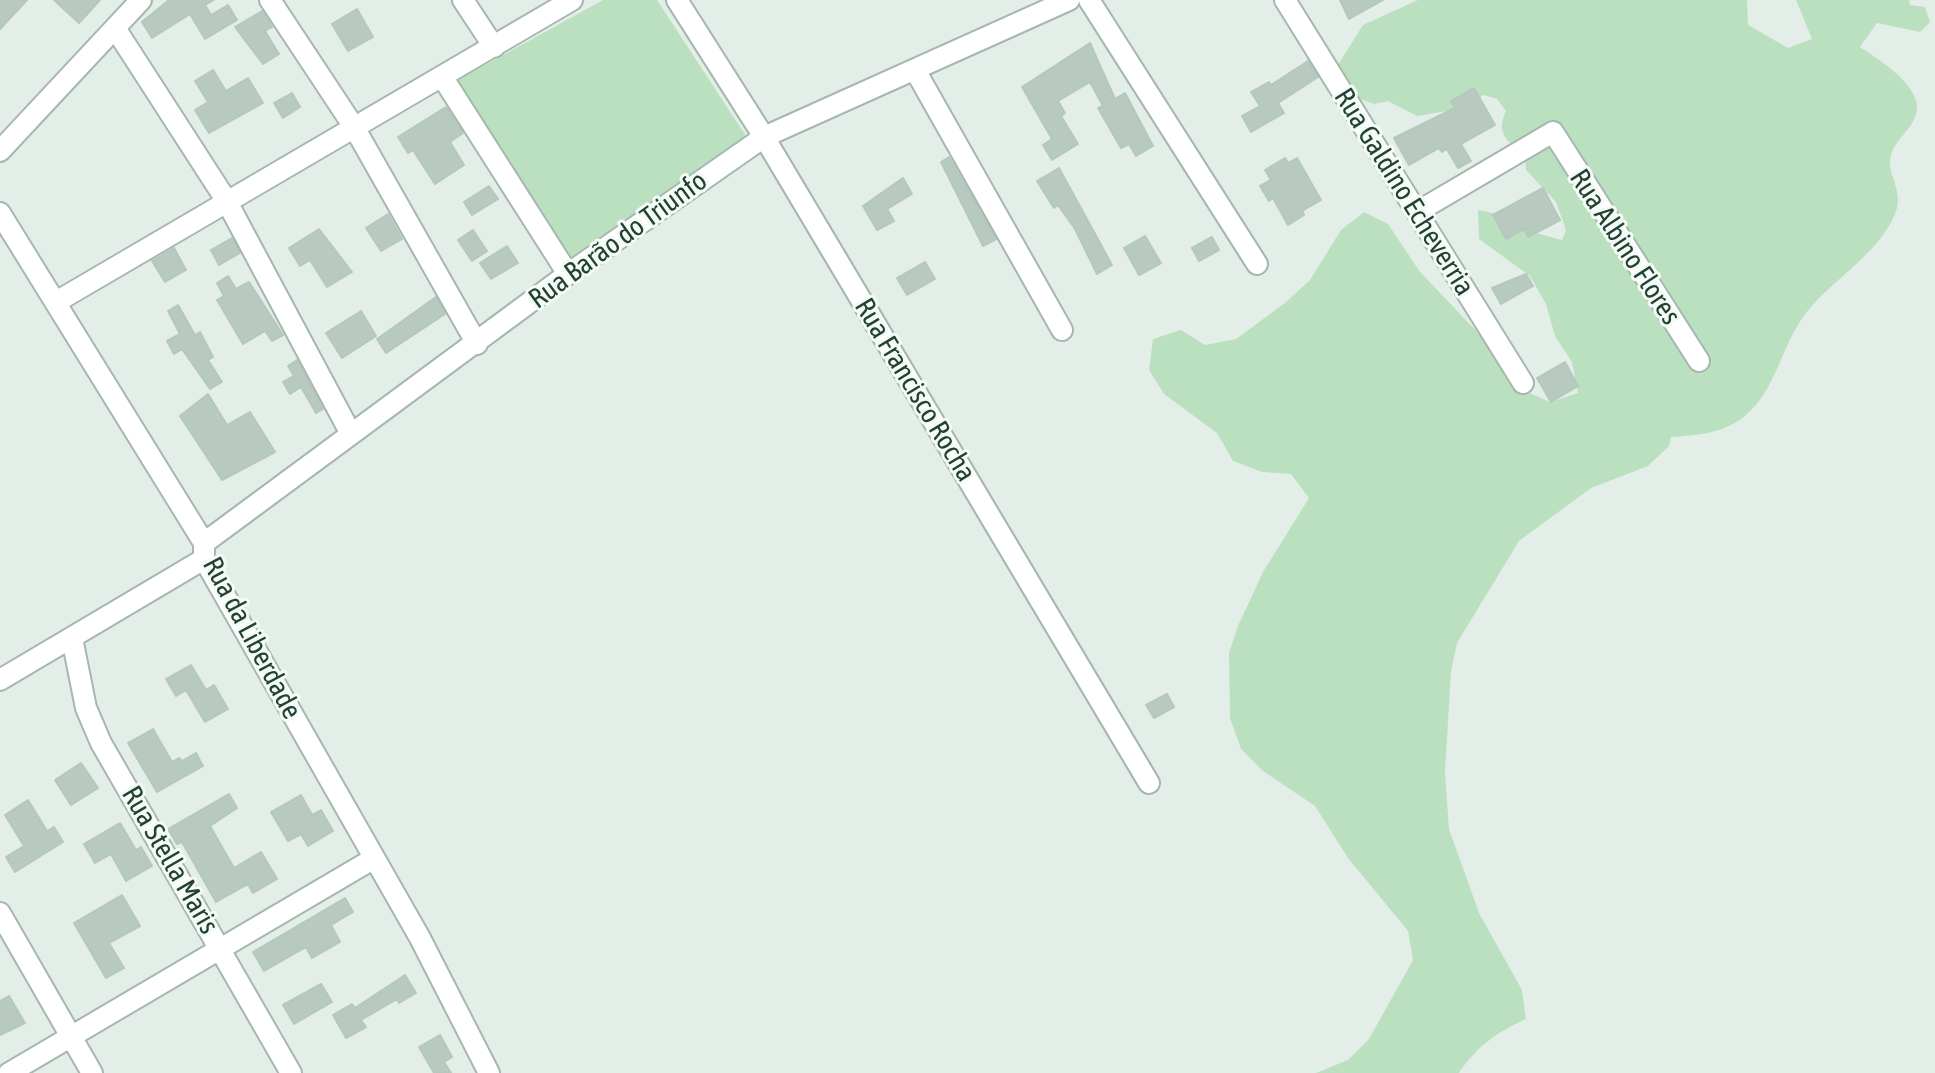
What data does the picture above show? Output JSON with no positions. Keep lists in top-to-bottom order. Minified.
{"streets":{"street":["Rua Galdino Echeverria","Rua Barão do Triunfo","Rua Albino Flores","Rua Francisco Rocha","Rua da Liberdade","Rua Stella Maris"]},"crossings":[["Rua Galdino Echeverria","Rua Albino Flores"],["Rua Barão do Triunfo","Rua Francisco Rocha"],["Rua Barão do Triunfo","Rua da Liberdade"],["Rua Barão do Triunfo","Rua Stella Maris"]]}
